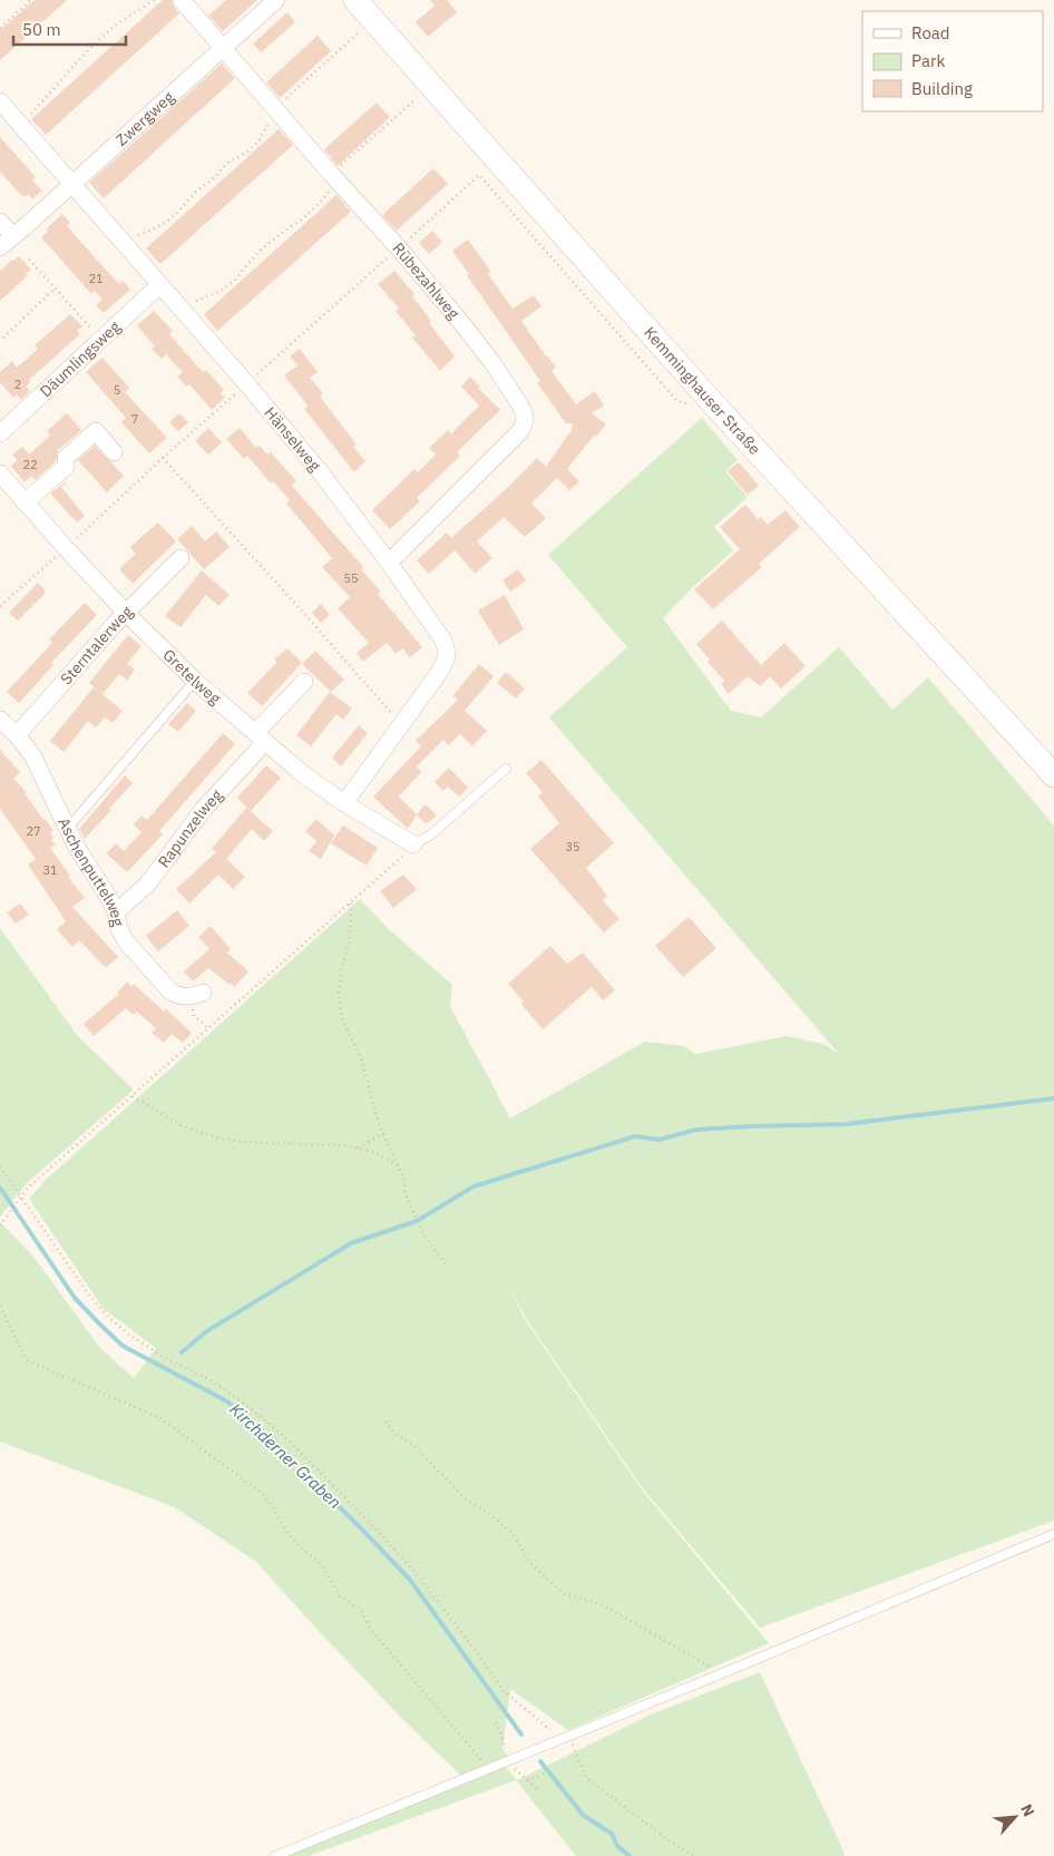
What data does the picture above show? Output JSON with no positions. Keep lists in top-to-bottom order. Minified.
{"streets":{"main road":["Kemminghauser Straße"],"street":["Zwergweg","Rübezahlweg","Däumlingsweg","Hänselweg","Sterntalerweg","Gretelweg","Rapunzelweg","Aschenputtelweg"]},"crossings":[["Zwergweg","Rübezahlweg"],["Zwergweg","Hänselweg"],["Rübezahlweg","Hänselweg"],["Däumlingsweg","Hänselweg"],["Hänselweg","Gretelweg"],["Sterntalerweg","Gretelweg"],["Sterntalerweg","Aschenputtelweg"],["Gretelweg","Rapunzelweg"],["Rapunzelweg","Aschenputtelweg"]],"water":["Kirchderner Graben"],"house_numbers":["21","2","5","7","22","55","27","35","31"],"legend":["Road","Park","Building"],"scale_bar":"50 m","north":"top right"}
